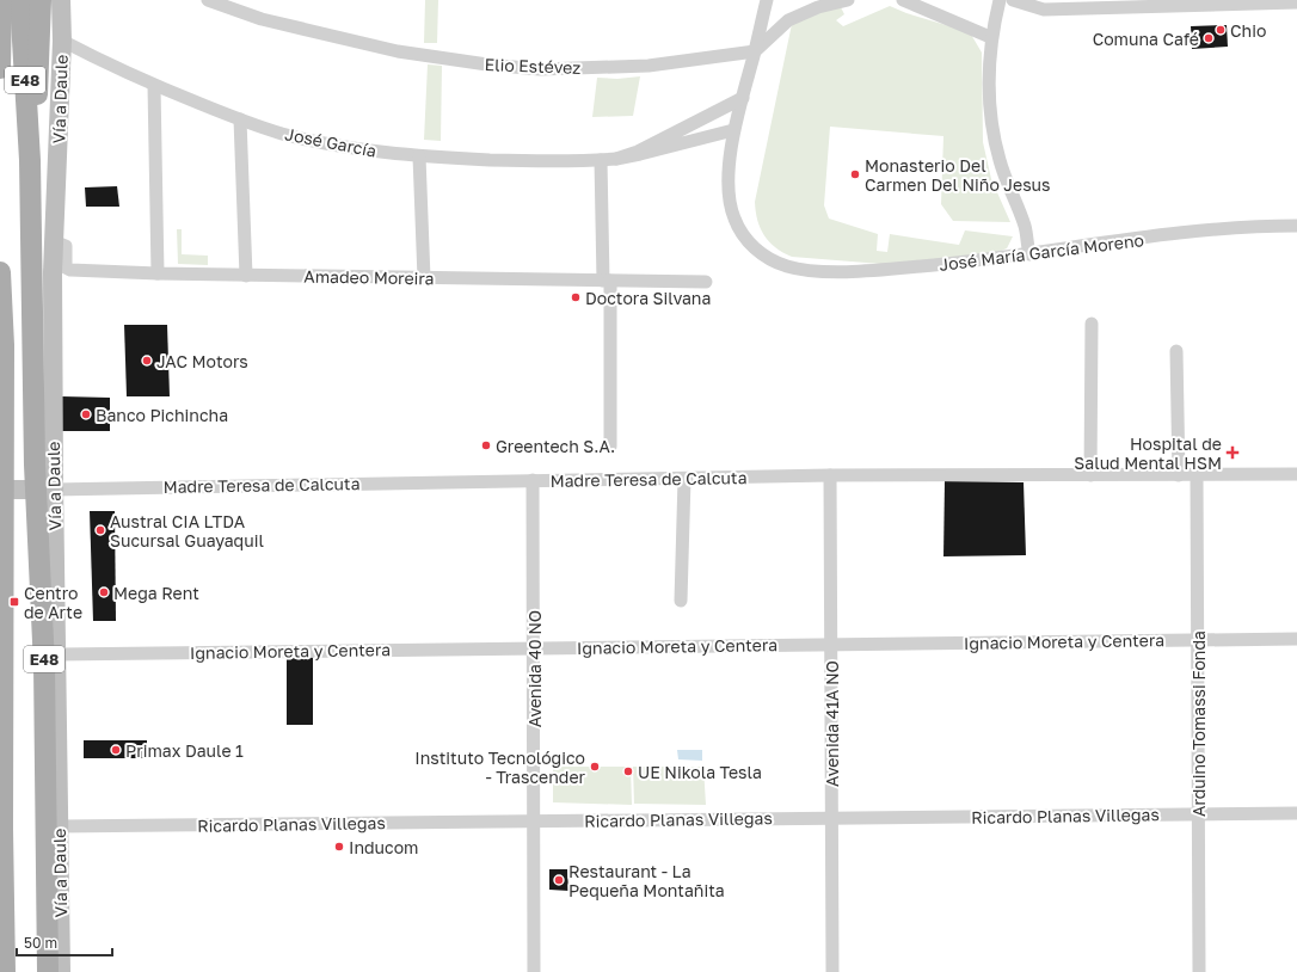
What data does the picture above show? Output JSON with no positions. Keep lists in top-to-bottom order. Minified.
{"streets":{"main road":["E48","Vía a Daule","Madre Teresa de Calcuta"],"street":["Elio Estévez","José García","José María García Moreno","Amadeo Moreira","Ignacio Moreta y Centera","Avenida 40 NO","Avenida 41A NO","Arduino Tomassi Fonda","Ricardo Planas Villegas"]},"crossings":[["Elio Estévez","José María García Moreno"],["E48","Madre Teresa de Calcuta"],["Vía a Daule","José García"],["Vía a Daule","Amadeo Moreira"],["Vía a Daule","Madre Teresa de Calcuta"],["Vía a Daule","Ignacio Moreta y Centera"],["Vía a Daule","Ricardo Planas Villegas"],["José García","José María García Moreno"],["Madre Teresa de Calcuta","Avenida 40 NO"],["Madre Teresa de Calcuta","Avenida 41A NO"],["Madre Teresa de Calcuta","Arduino Tomassi Fonda"],["Ignacio Moreta y Centera","Avenida 40 NO"],["Ignacio Moreta y Centera","Avenida 41A NO"],["Ignacio Moreta y Centera","Arduino Tomassi Fonda"],["Avenida 40 NO","Ricardo Planas Villegas"],["Avenida 41A NO","Ricardo Planas Villegas"],["Arduino Tomassi Fonda","Ricardo Planas Villegas"]],"places":{"other":["Chio","Comuna Café","Monasterio Del Carmen Del Niño Jesus","Doctora Silvana","JAC Motors","Banco Pichincha","Greentech S.A.","Austral CIA LTDA Sucursal Guayaquil","Mega Rent","Primax Daule 1","Instituto Tecnológico - Trascender","UE Nikola Tesla","Inducom","Restaurant - La Pequeña Montañita"],"health":["Hospital de Salud Mental HSM"],"transit":["Centro de Arte"]},"scale_bar":"50 m"}
